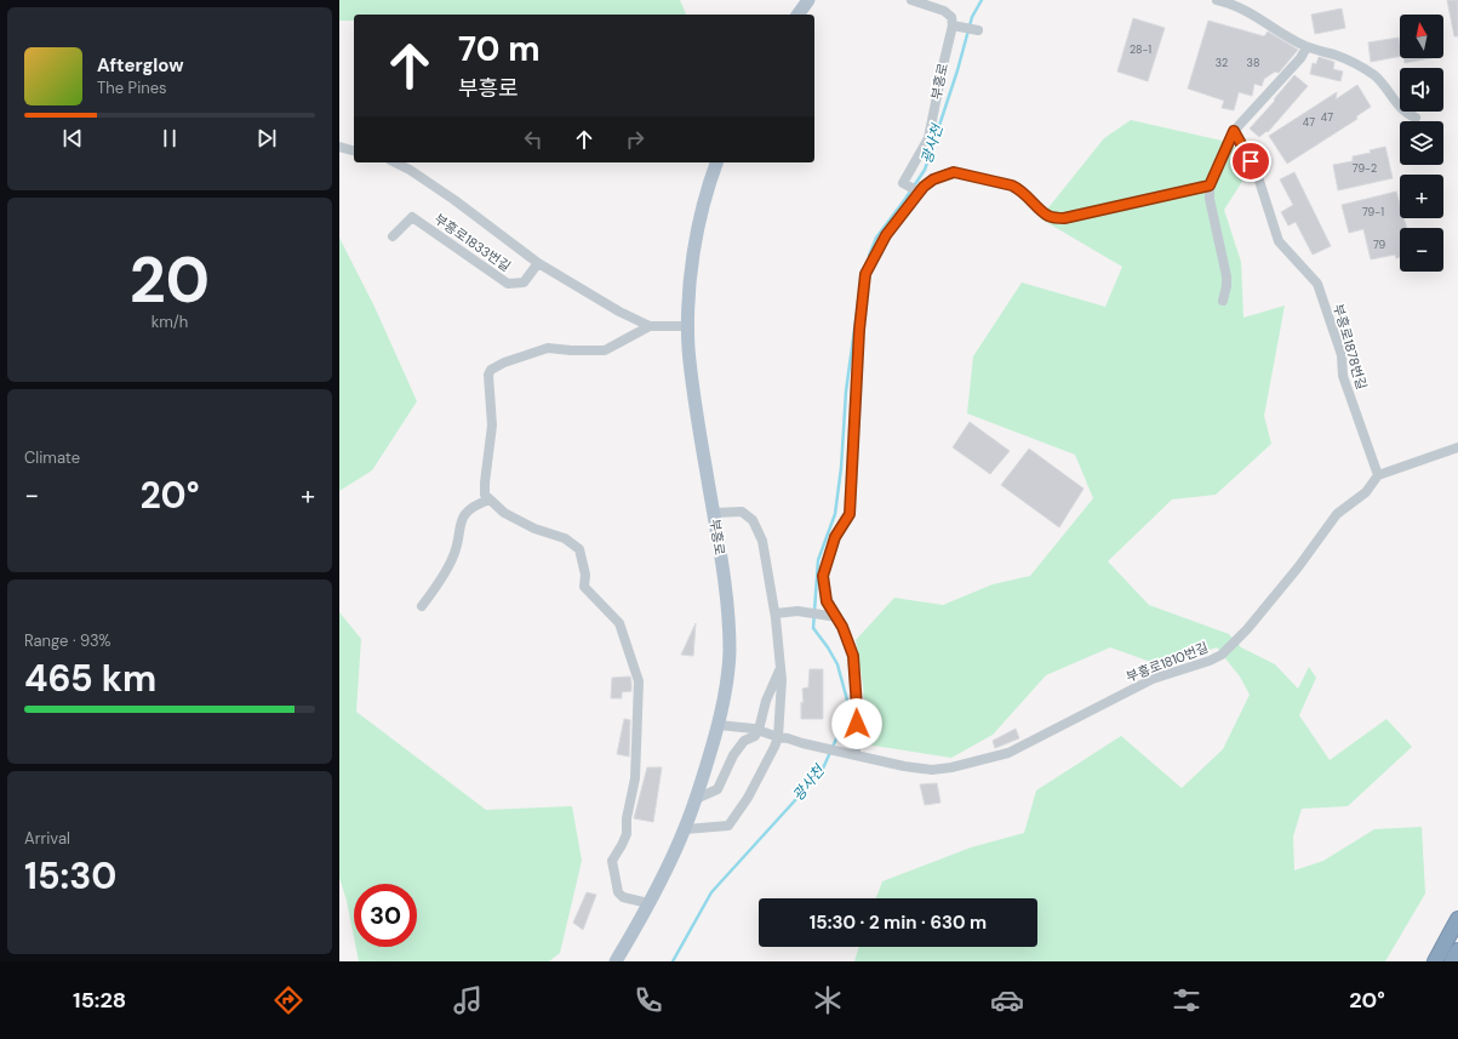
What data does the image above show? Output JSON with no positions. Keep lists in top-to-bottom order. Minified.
{"streets":{"main road":["부흥로"],"street":["부흥로1833번길","부흥로1878번길","부흥로1810번길"]},"crossings":[["부흥로","부흥로1833번길"],["부흥로1878번길","부흥로1810번길"]],"water":["광사천"],"house_numbers":["28-1","32","38","47","47","79-2","79-1","79"],"north":"top","page":{"map_buttons":["+","−"],"turn":["70 m","부흥로"],"song":["Afterglow","The Pines"],"tile":[["20","km/h"],"Climate",["Range · 93%","465 km"],["Arrival","15:30"]],"heat":["−","20°","+"],"limit":"30","trip":"15:30 · 2 min · 630 m","tabs":["15:28","20°"]}}
